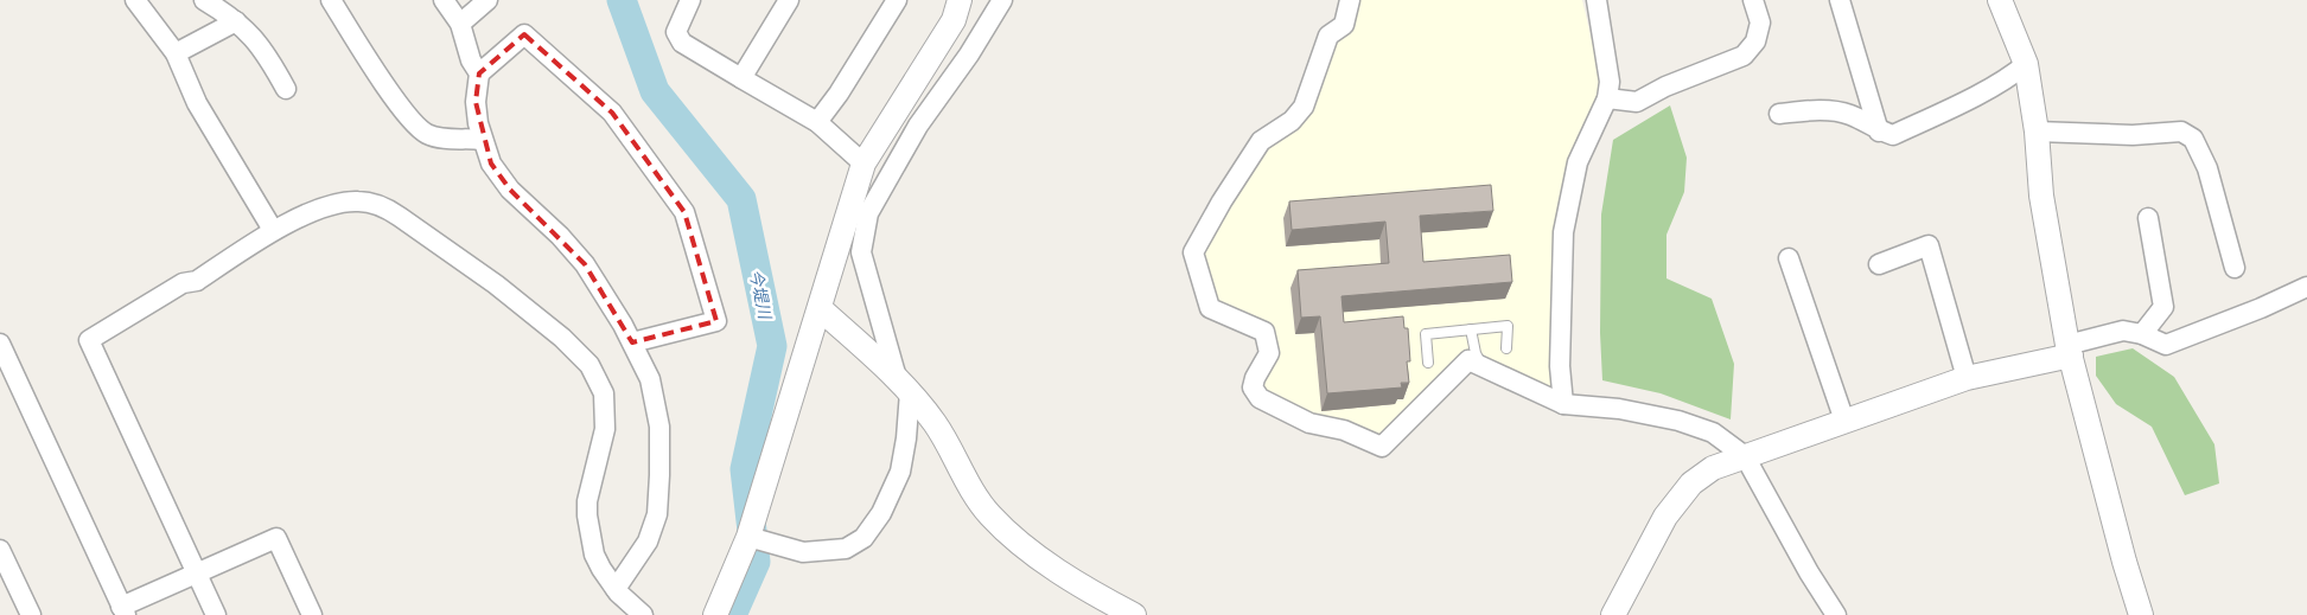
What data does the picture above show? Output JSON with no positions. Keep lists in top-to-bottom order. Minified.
{"water":["今堤川"]}
